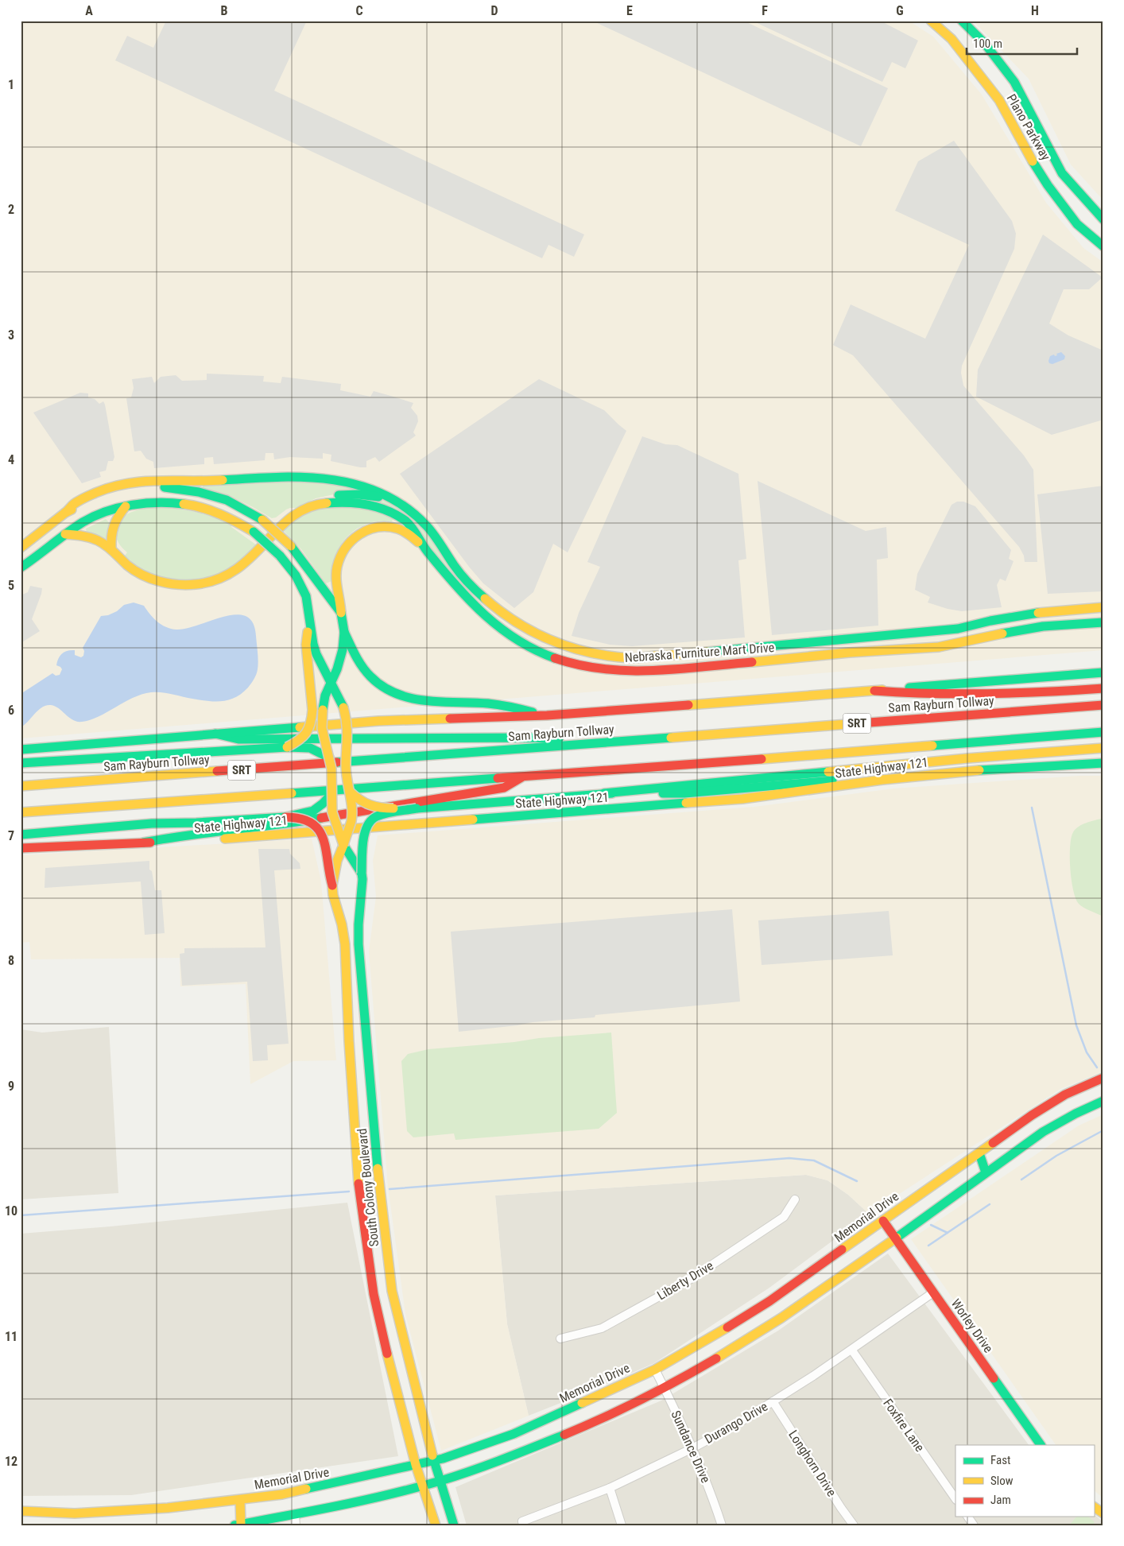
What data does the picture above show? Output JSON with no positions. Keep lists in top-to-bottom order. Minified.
{"streets":{"main road":["Plano Parkway","Nebraska Furniture Mart Drive","Sam Rayburn Tollway","SRT","State Highway 121","South Colony Boulevard","Memorial Drive","Worley Drive"],"street":["Liberty Drive","Durango Drive","Foxfire Lane","Sundance Drive","Longhorn Drive"]},"crossings":[["South Colony Boulevard","Memorial Drive"],["Memorial Drive","Worley Drive"],["Memorial Drive","Sundance Drive"],["Worley Drive","Durango Drive"],["Durango Drive","Foxfire Lane"],["Durango Drive","Sundance Drive"],["Durango Drive","Longhorn Drive"]],"legend":["Fast","Slow","Jam"],"scale_bar":"100 m","grid":{"columns":["A","B","C","D","E","F","G","H"],"rows":["1","2","3","4","5","6","7","8","9","10","11","12"]}}
